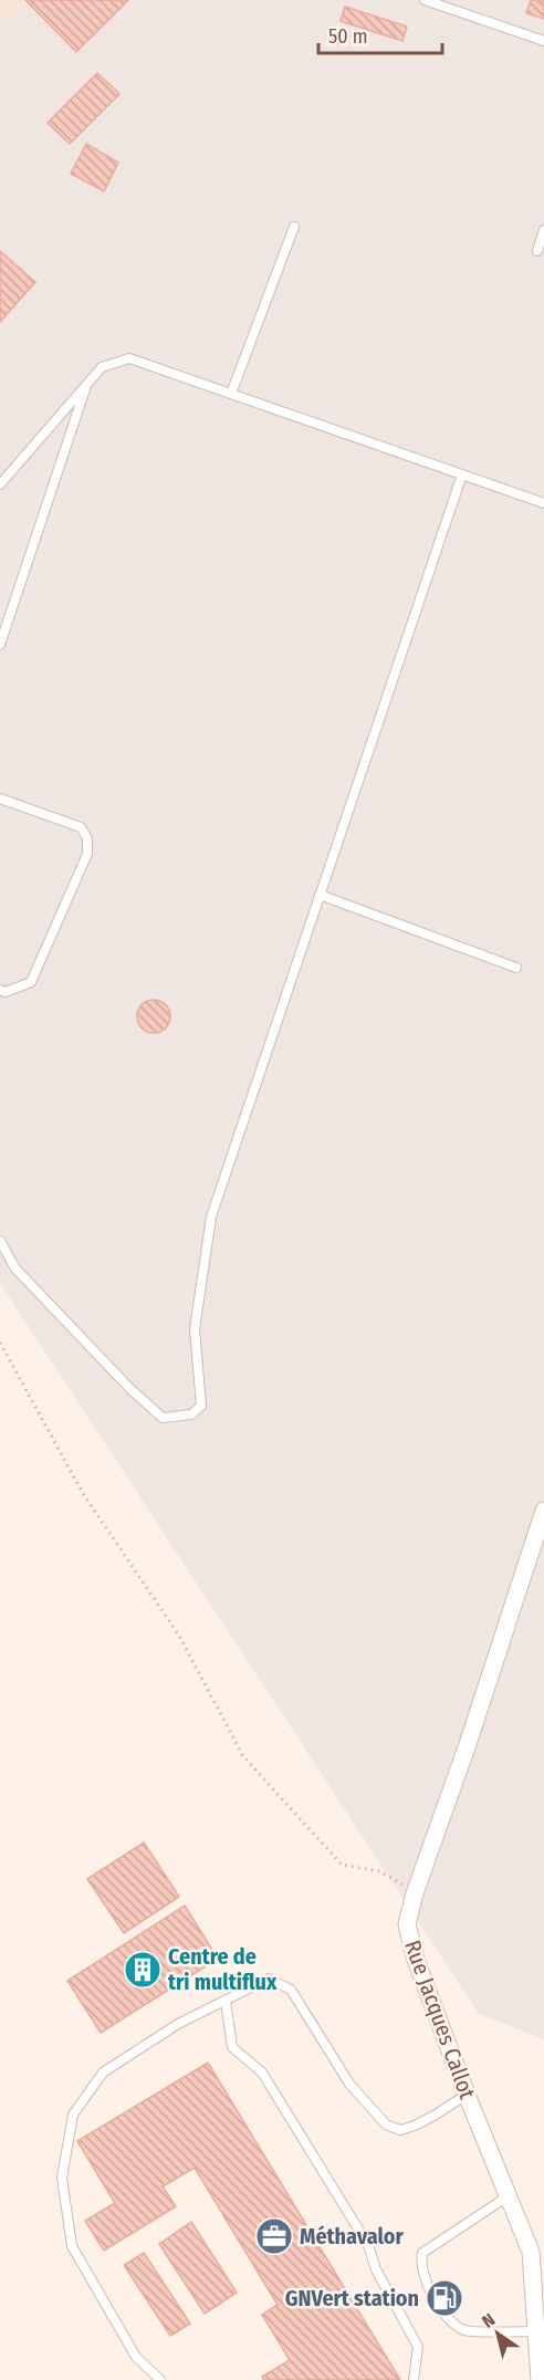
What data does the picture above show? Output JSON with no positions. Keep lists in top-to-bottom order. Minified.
{"streets":{"street":["Rue Jacques Callot"]},"places":{"building":["Centre de tri multiflux"],"office":["Méthavalor"],"fuel station":["GNVert station"]},"scale_bar":"50 m","north":"top left"}
